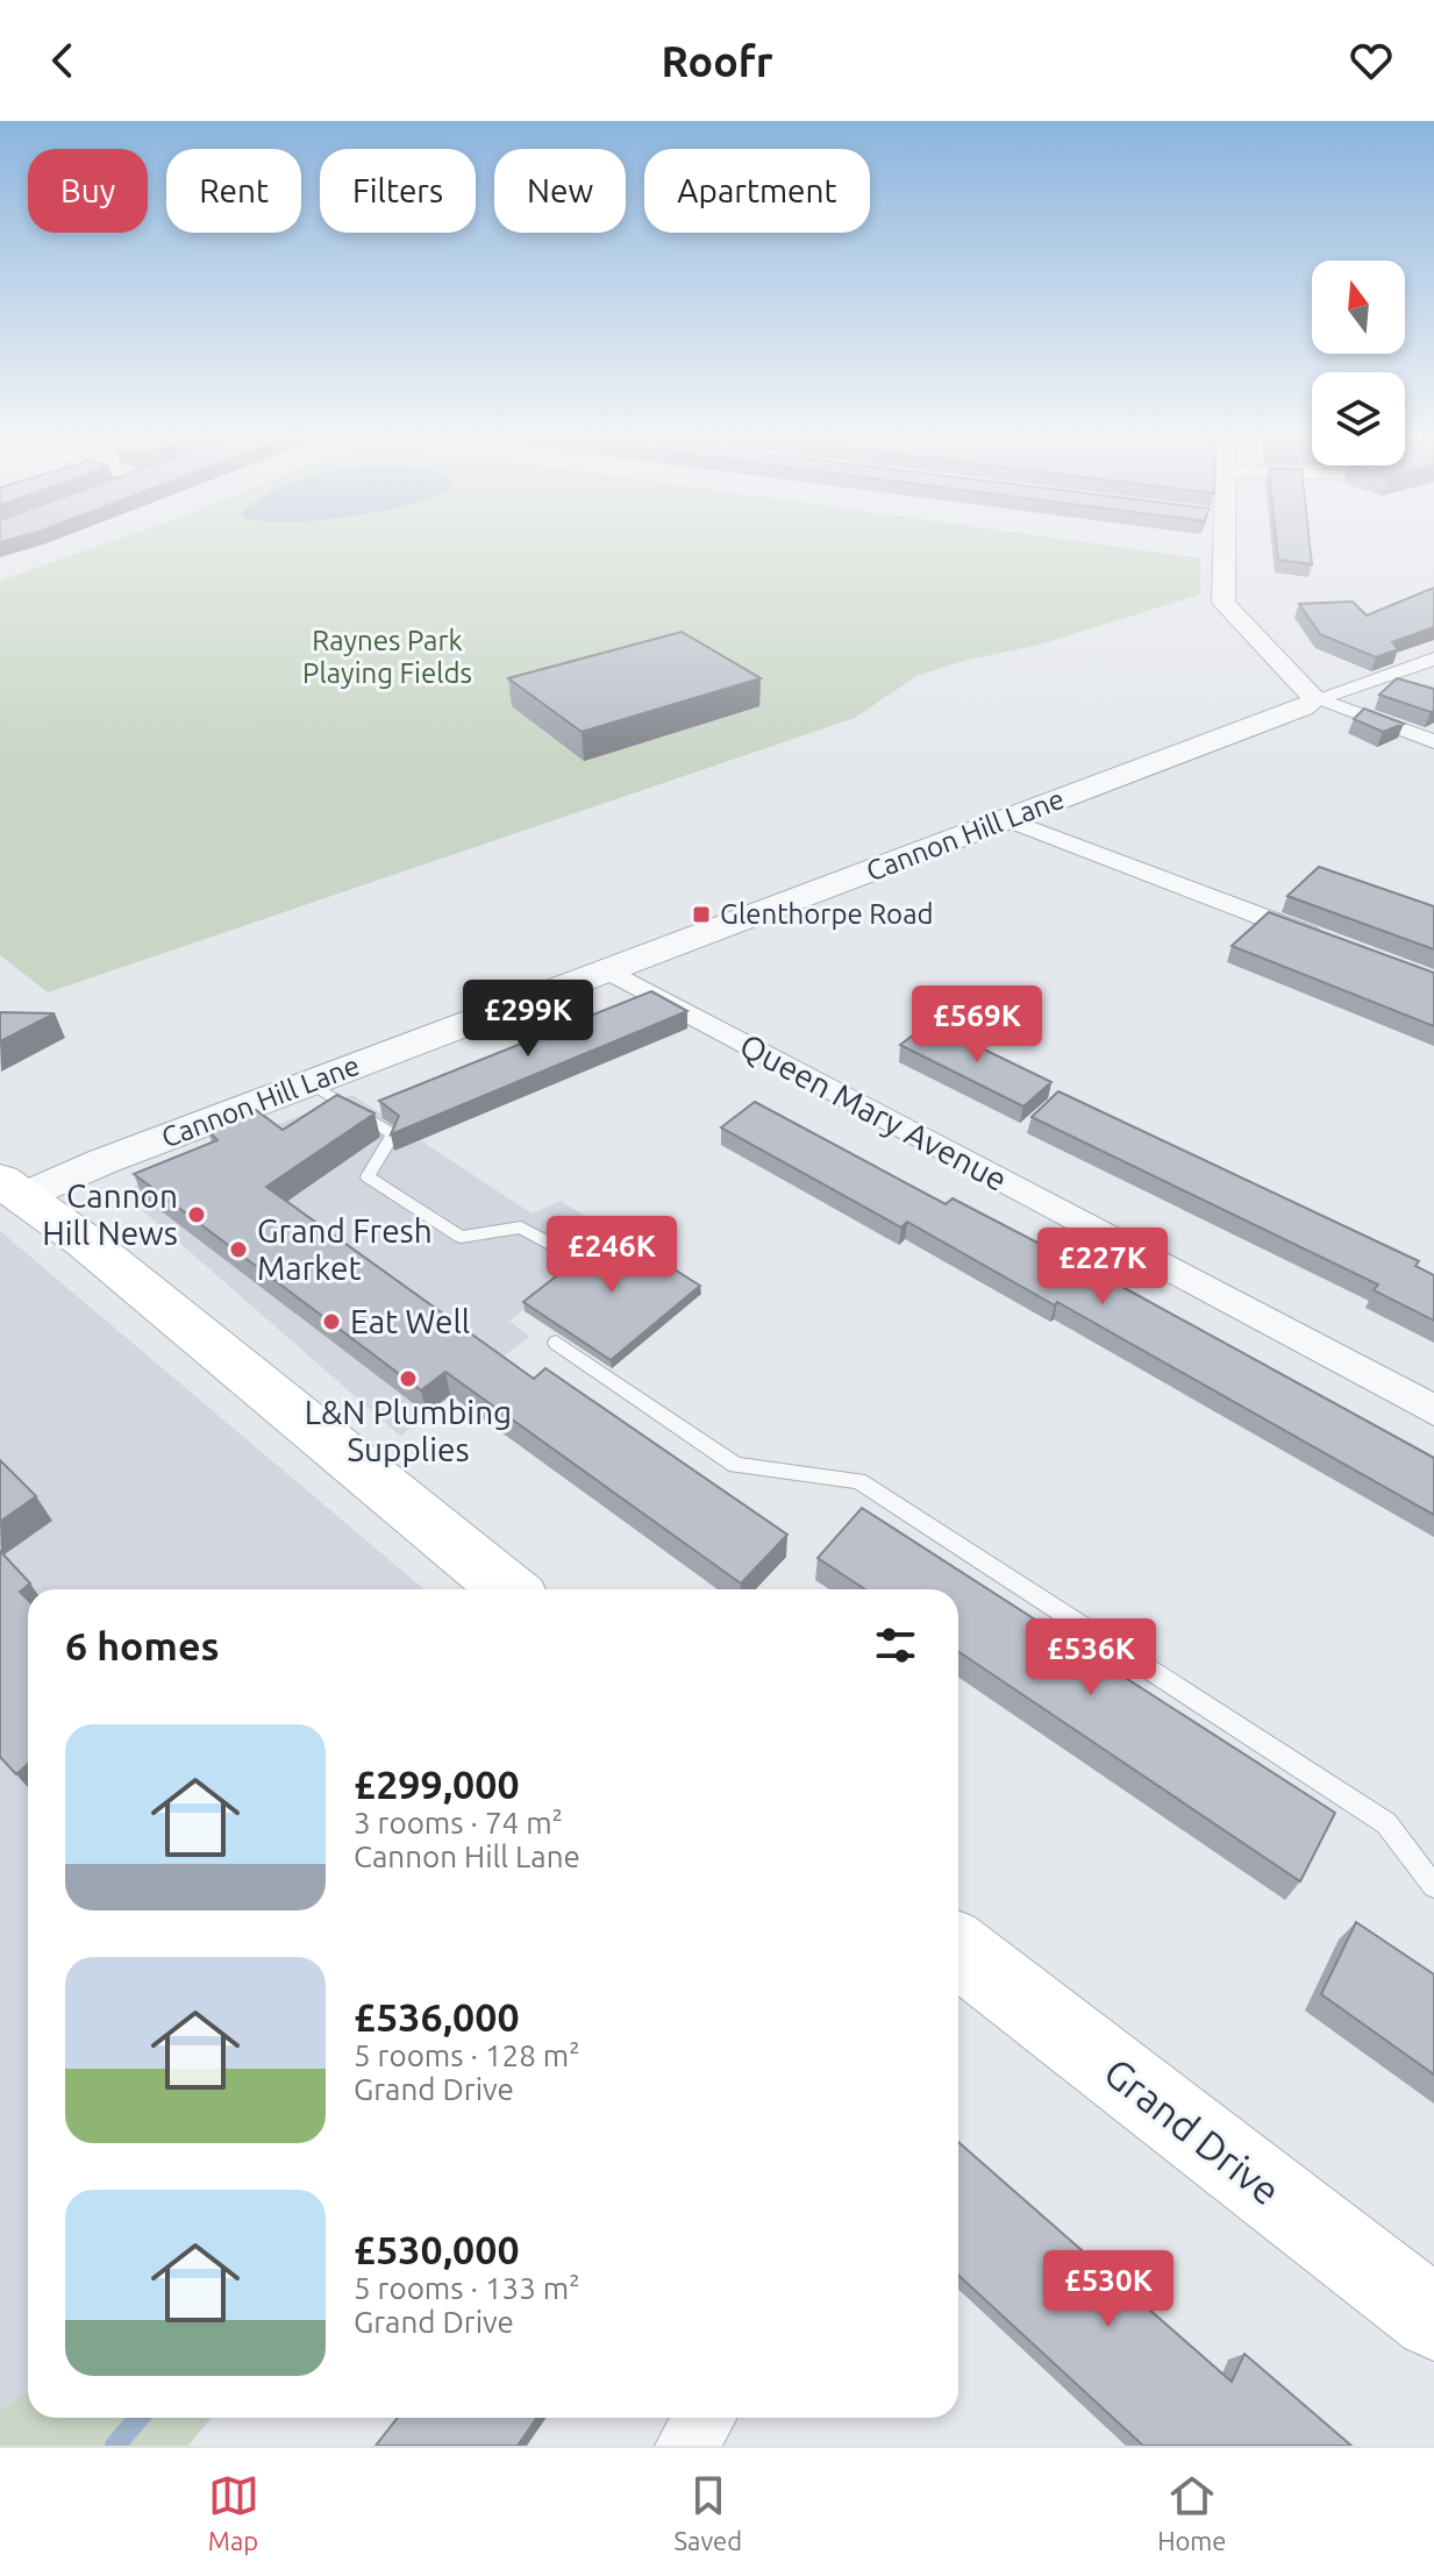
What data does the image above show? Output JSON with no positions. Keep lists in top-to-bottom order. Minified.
{"streets":{"main road":["Grand Drive"],"street":["Cannon Hill Lane","Queen Mary Avenue"]},"crossings":[["Cannon Hill Lane","Queen Mary Avenue"]],"parks":["Raynes Park Playing Fields"],"places":{"transit":["Glenthorpe Road"],"other":["Cannon Hill News","Grand Fresh Market","Eat Well","L&N Plumbing Supplies"]},"north":"top","page":{"header":"Roofr","chip":["Buy","Rent","Filters","New","Apartment"],"price":["£299K","£569K","£246K","£227K","£536K","£530K"],"heading":"6 homes","list":[{"name":"£299,000","note":"3 rooms · 74 m² · Cannon Hill Lane"},{"name":"£536,000","note":"5 rooms · 128 m² · Grand Drive"},{"name":"£530,000","note":"5 rooms · 133 m² · Grand Drive"}],"tabs":["Map","Saved","Home"]}}
